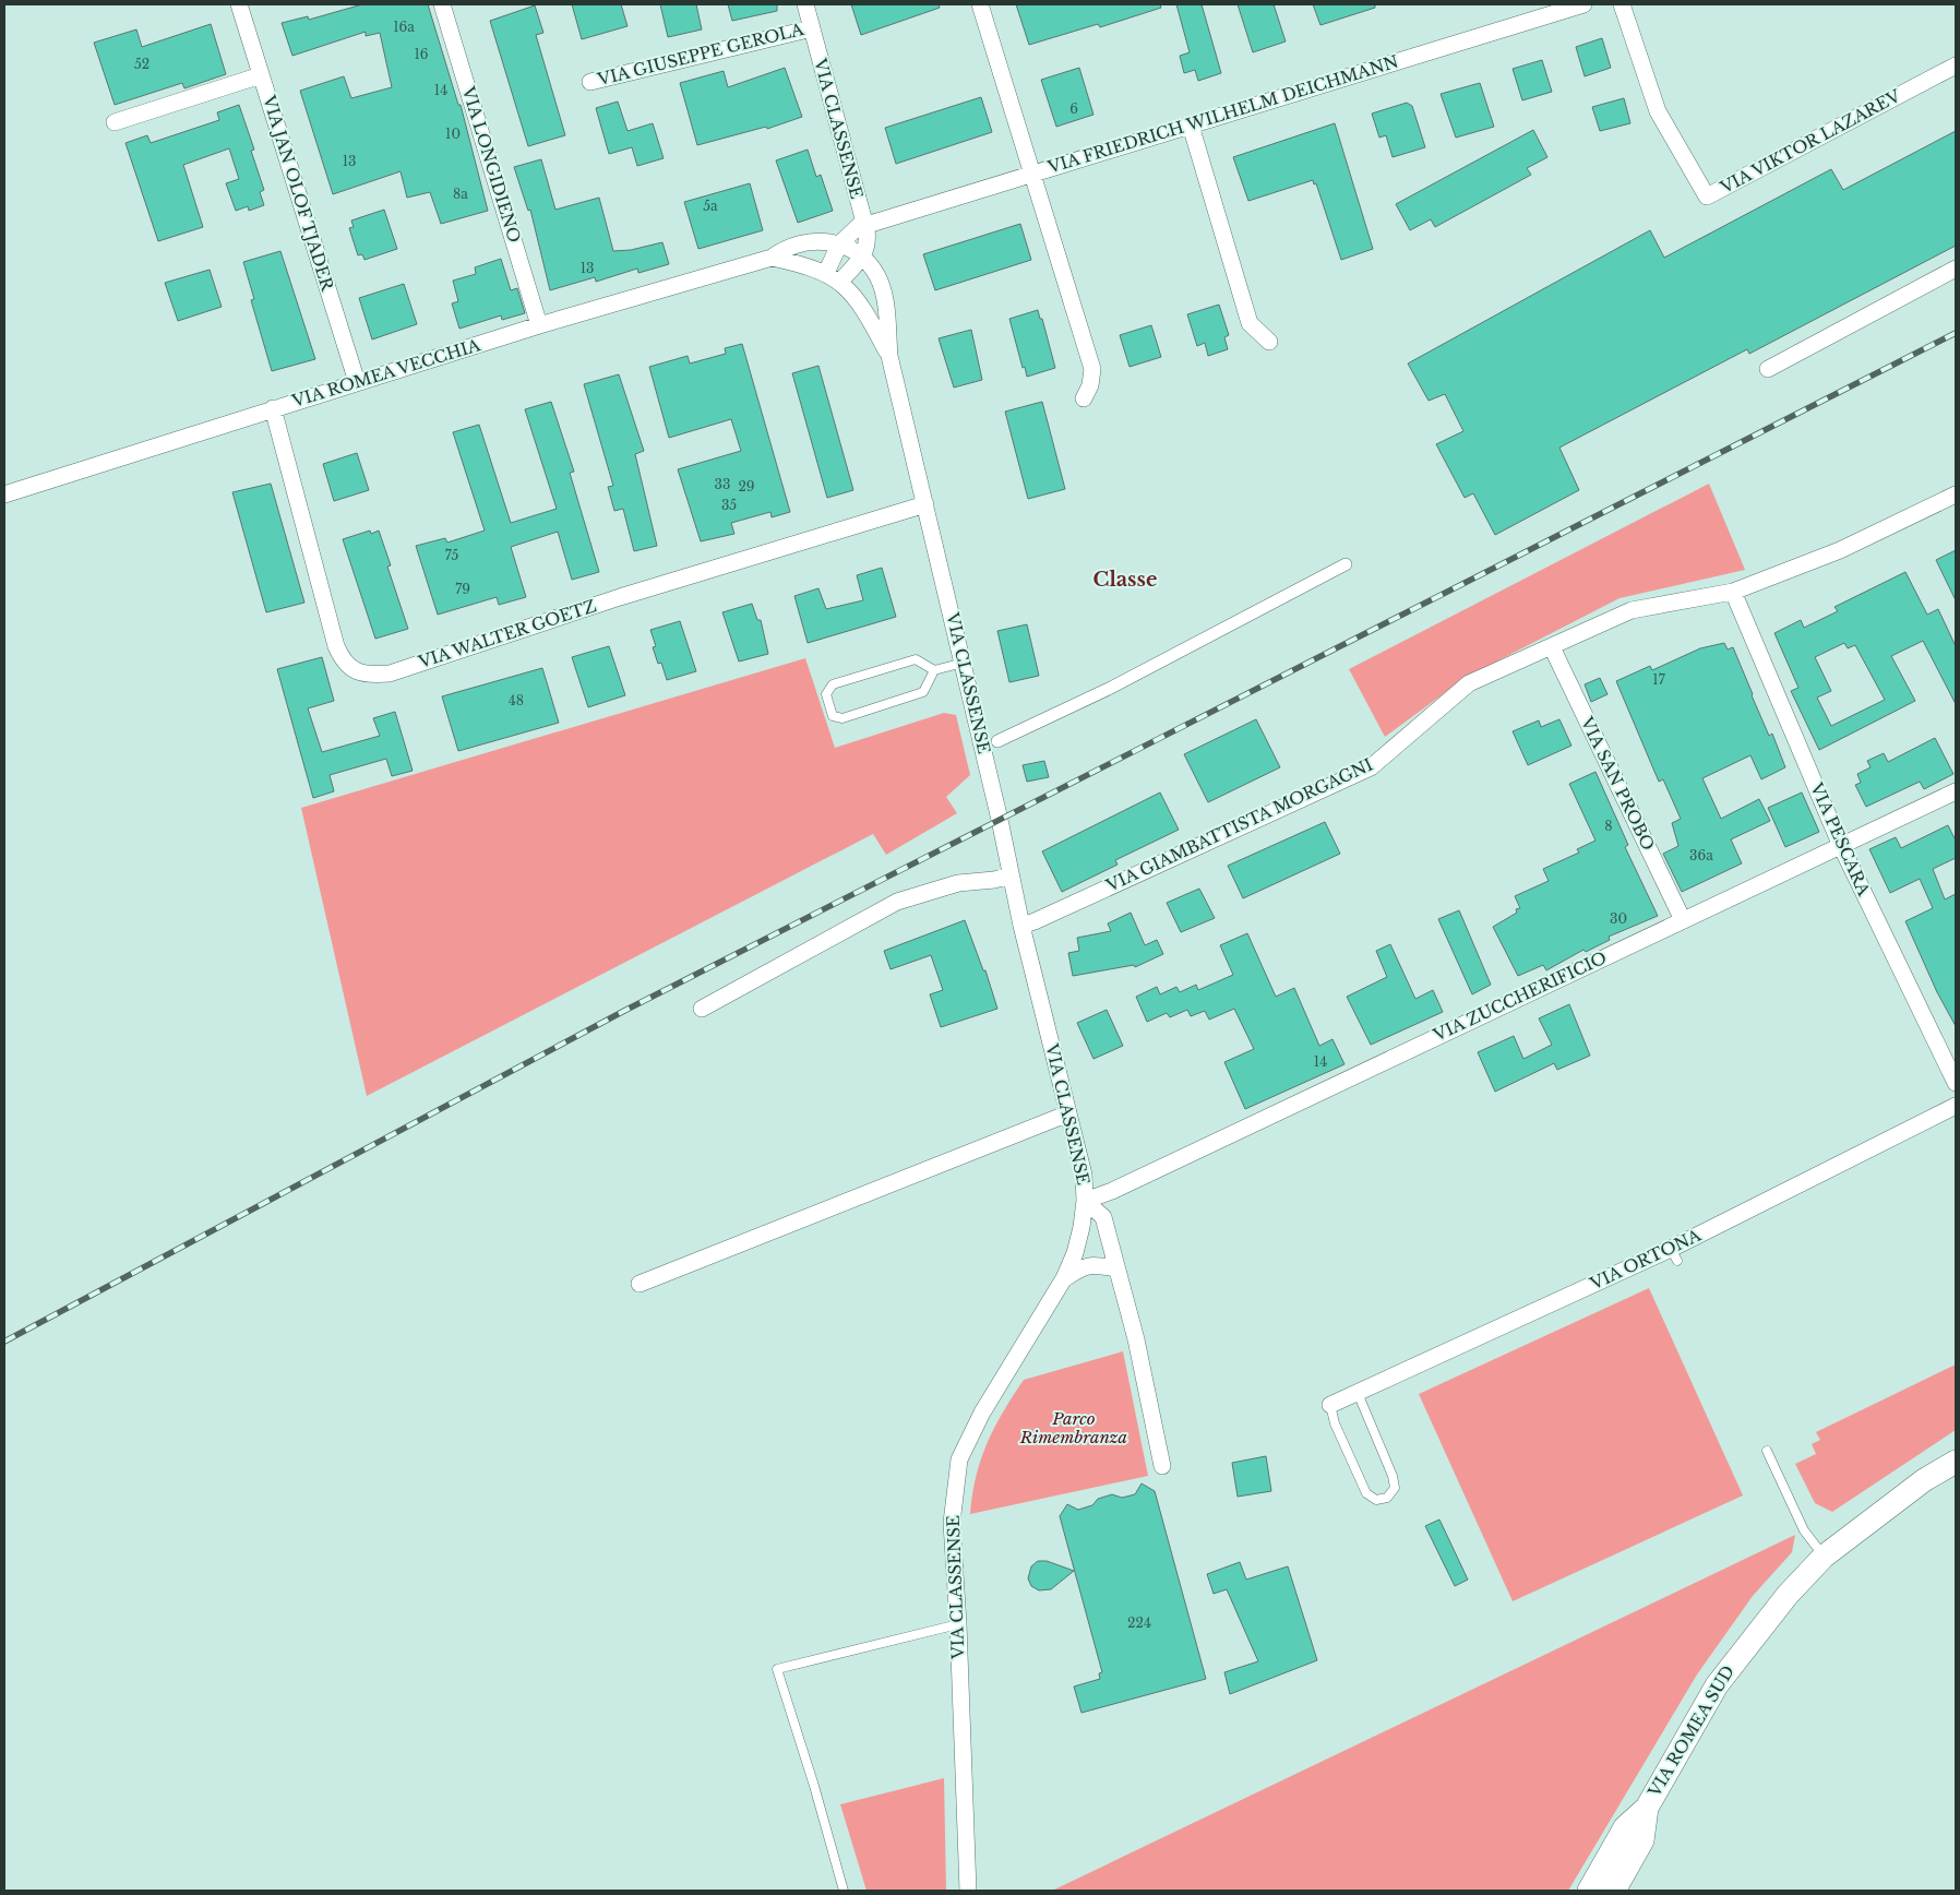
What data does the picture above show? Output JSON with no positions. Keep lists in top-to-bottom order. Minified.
{"streets":{"main road":["VIA ROMEA SUD"],"street":["VIA GIUSEPPE GEROLA","VIA FRIEDRICH WILHELM DEICHMANN","VIA CLASSENSE","VIA VIKTOR LAZAREV","VIA LONGIDIENO","VIA JAN OLOF TJADER","VIA ROMEA VECCHIA","VIA WALTER GOETZ","VIA SAN PROBO","VIA GIAMBATTISTA MORGAGNI","VIA PESCARA","VIA ZUCCHERIFICIO","VIA ORTONA"]},"crossings":[["VIA GIUSEPPE GEROLA","VIA CLASSENSE"],["VIA FRIEDRICH WILHELM DEICHMANN","VIA CLASSENSE"],["VIA CLASSENSE","VIA ROMEA VECCHIA"],["VIA CLASSENSE","VIA WALTER GOETZ"],["VIA CLASSENSE","VIA GIAMBATTISTA MORGAGNI"],["VIA CLASSENSE","VIA ZUCCHERIFICIO"],["VIA LONGIDIENO","VIA ROMEA VECCHIA"],["VIA JAN OLOF TJADER","VIA ROMEA VECCHIA"],["VIA ROMEA VECCHIA","VIA WALTER GOETZ"],["VIA SAN PROBO","VIA GIAMBATTISTA MORGAGNI"],["VIA SAN PROBO","VIA ZUCCHERIFICIO"],["VIA GIAMBATTISTA MORGAGNI","VIA PESCARA"],["VIA PESCARA","VIA ZUCCHERIFICIO"]],"districts":["Classe"],"parks":["Parco Rimembranza"],"house_numbers":["16a","16","52","14","6","10","13","8a","5a","13","33","29","35","75","79","17","48","8","36a","30","14","224"]}
